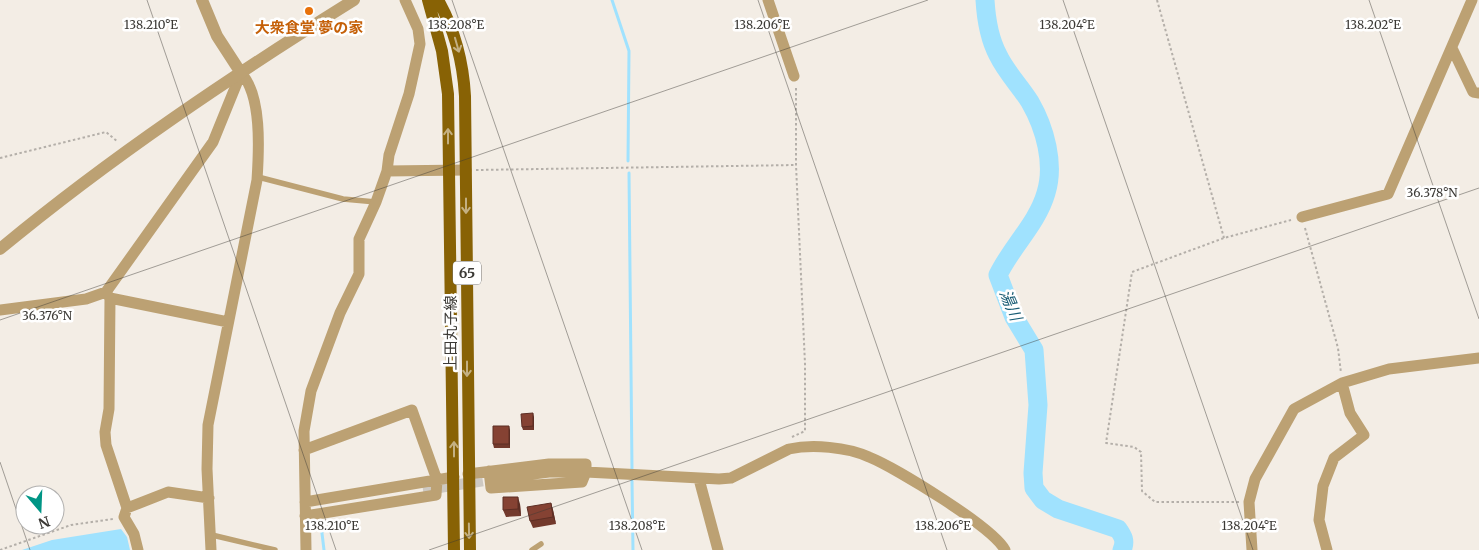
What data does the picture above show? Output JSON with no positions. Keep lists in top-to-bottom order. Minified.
{"streets":{"main road":["65","上田丸子線"]},"water":["湯川"],"places":["大衆食堂 夢の家"],"north":"bottom","coordinates":["138.210°E","138.208°E","138.206°E","138.204°E","138.202°E","36.378°N","36.376°N"]}
